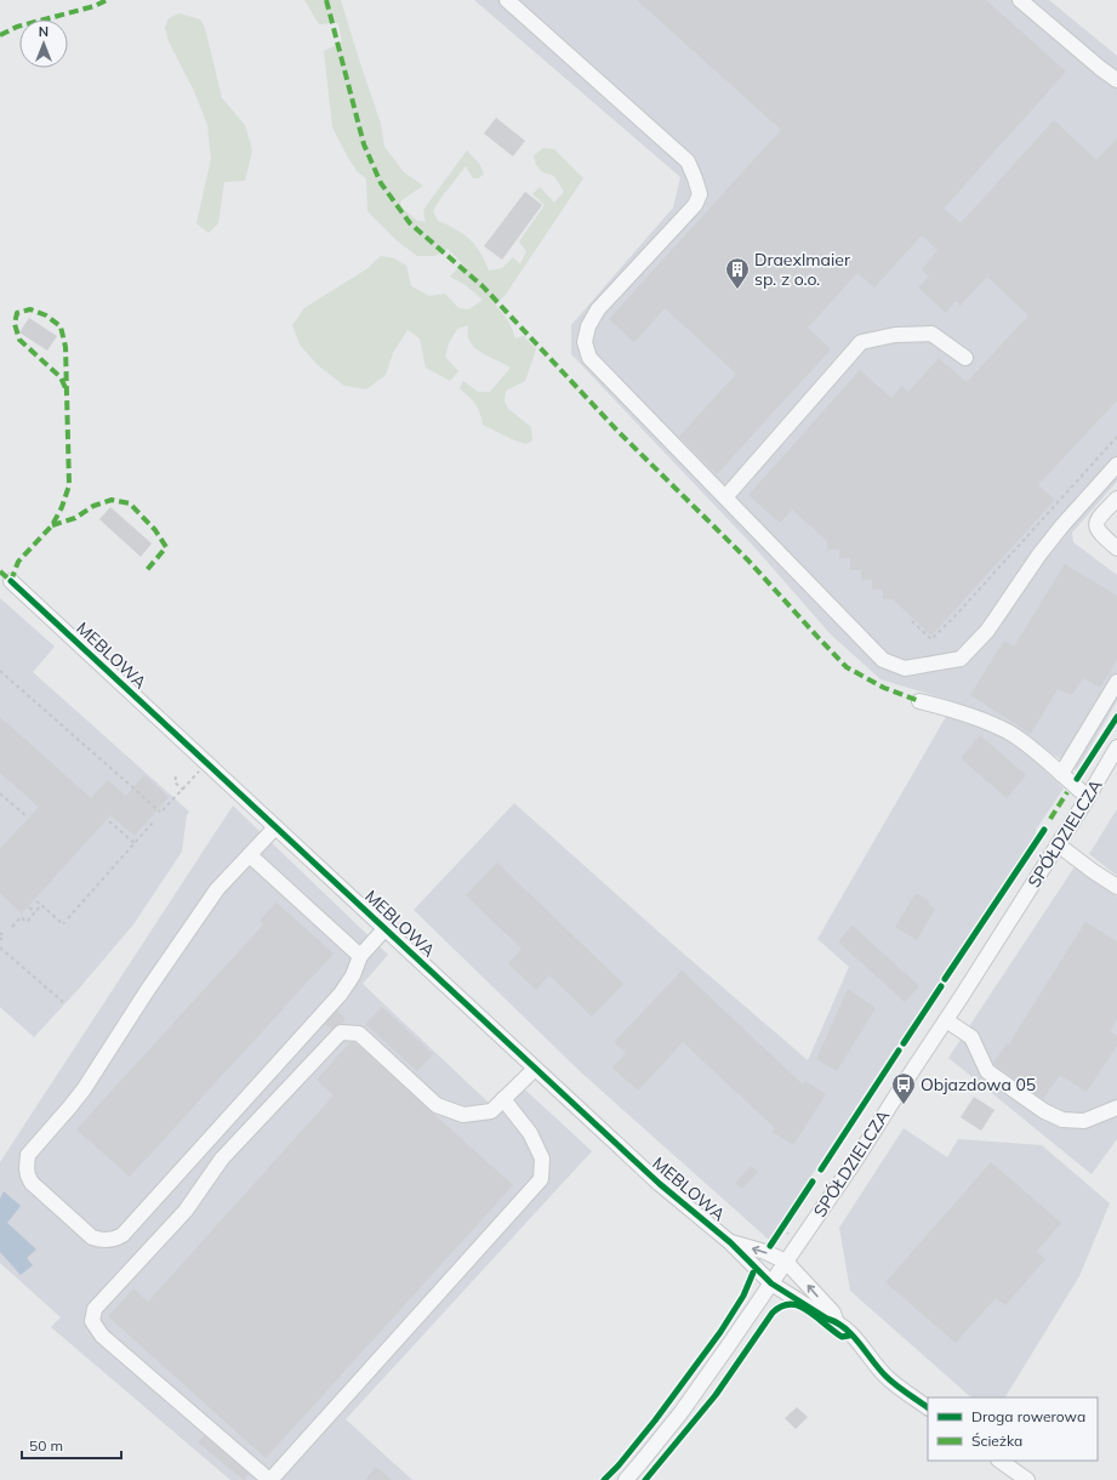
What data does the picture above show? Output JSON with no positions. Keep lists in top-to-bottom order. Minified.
{"streets":{"street":["MEBLOWA","SPÓŁDZIELCZA"]},"crossings":[["MEBLOWA","SPÓŁDZIELCZA"]],"places":{"building":["Draexlmaier sp. z o.o."],"bus stop":["Objazdowa 05"]},"legend":["Droga rowerowa","Ścieżka"],"scale_bar":"50 m","north":"top"}
